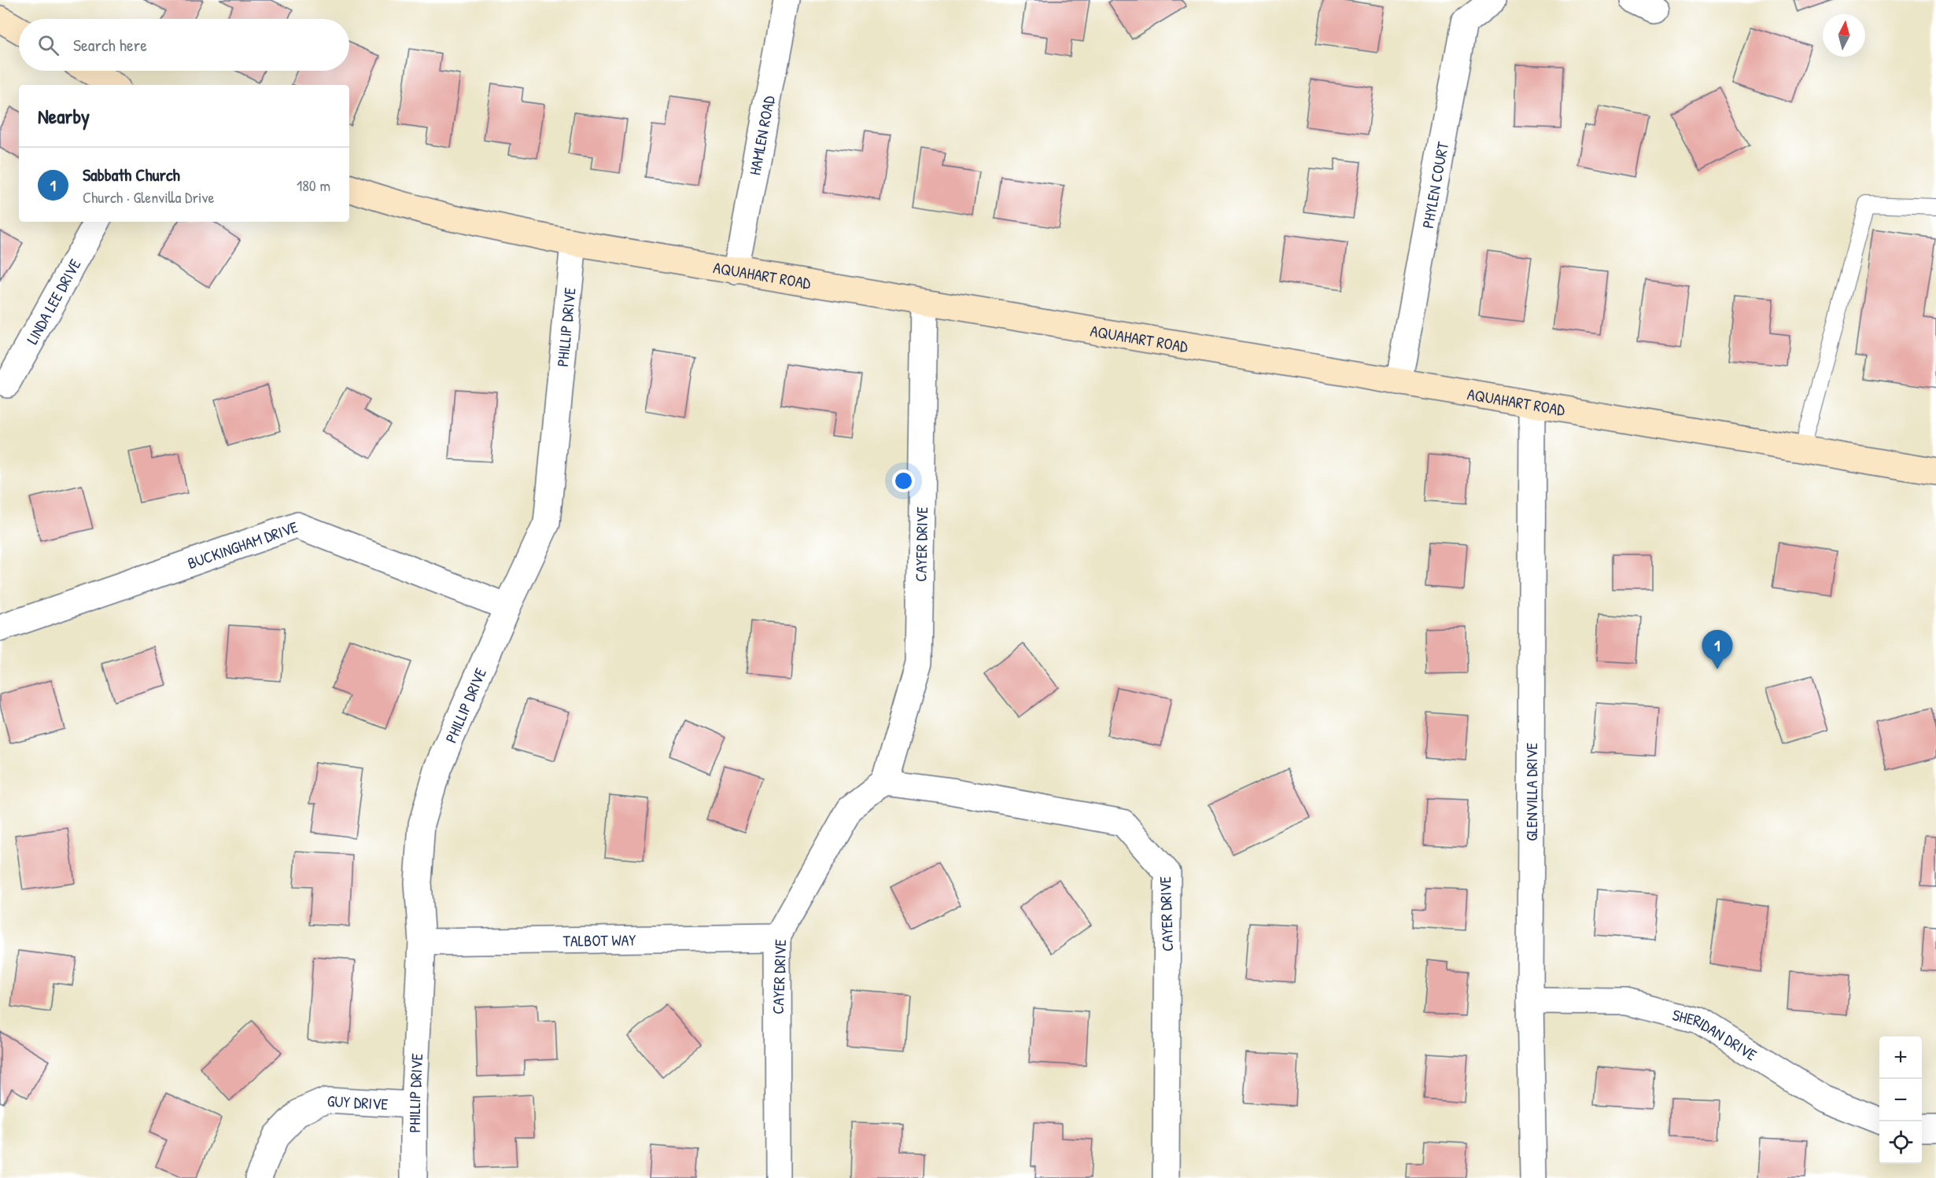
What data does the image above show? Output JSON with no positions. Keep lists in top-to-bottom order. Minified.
{"streets":{"street":["HAMLEN ROAD","PHYLEN COURT","AQUAHART ROAD","LINDA LEE DRIVE","PHILLIP DRIVE","CAYER DRIVE","BUCKINGHAM DRIVE","GLENVILLA DRIVE","TALBOT WAY","SHERIDAN DRIVE","GUY DRIVE"]},"crossings":[["HAMLEN ROAD","AQUAHART ROAD"],["PHYLEN COURT","AQUAHART ROAD"],["AQUAHART ROAD","PHILLIP DRIVE"],["AQUAHART ROAD","CAYER DRIVE"],["AQUAHART ROAD","GLENVILLA DRIVE"],["PHILLIP DRIVE","BUCKINGHAM DRIVE"],["PHILLIP DRIVE","TALBOT WAY"],["PHILLIP DRIVE","GUY DRIVE"],["CAYER DRIVE","TALBOT WAY"],["GLENVILLA DRIVE","SHERIDAN DRIVE"]],"north":"top","page":{"search":"Search here","heading":"Nearby","list":[{"mark":"1","name":"Sabbath Church","note":"Church · Glenvilla Drive","value":"180 m"}],"pins":"1","map_buttons":["+","−"]}}
